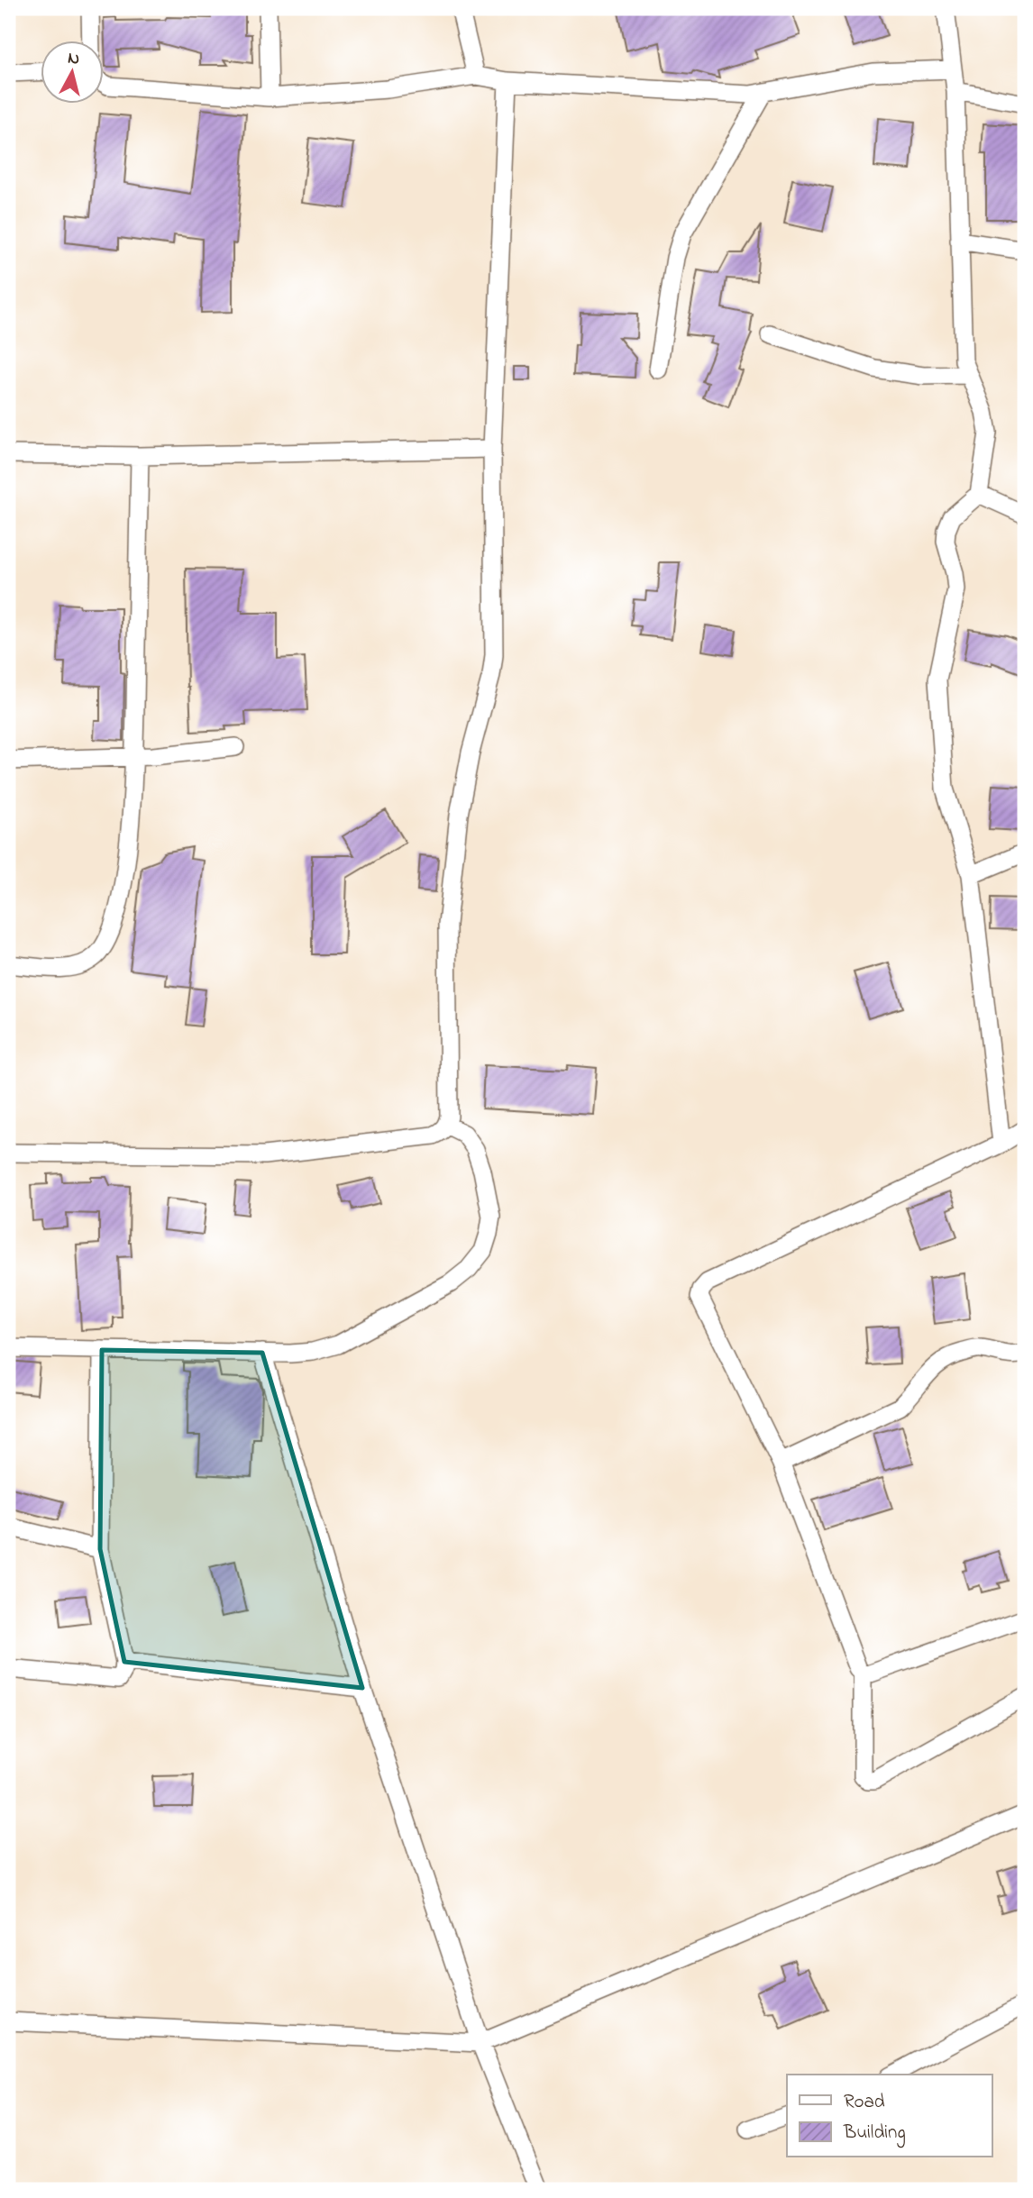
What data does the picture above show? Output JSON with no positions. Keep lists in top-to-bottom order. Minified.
{"legend":["Road","Building"],"north":"top"}
